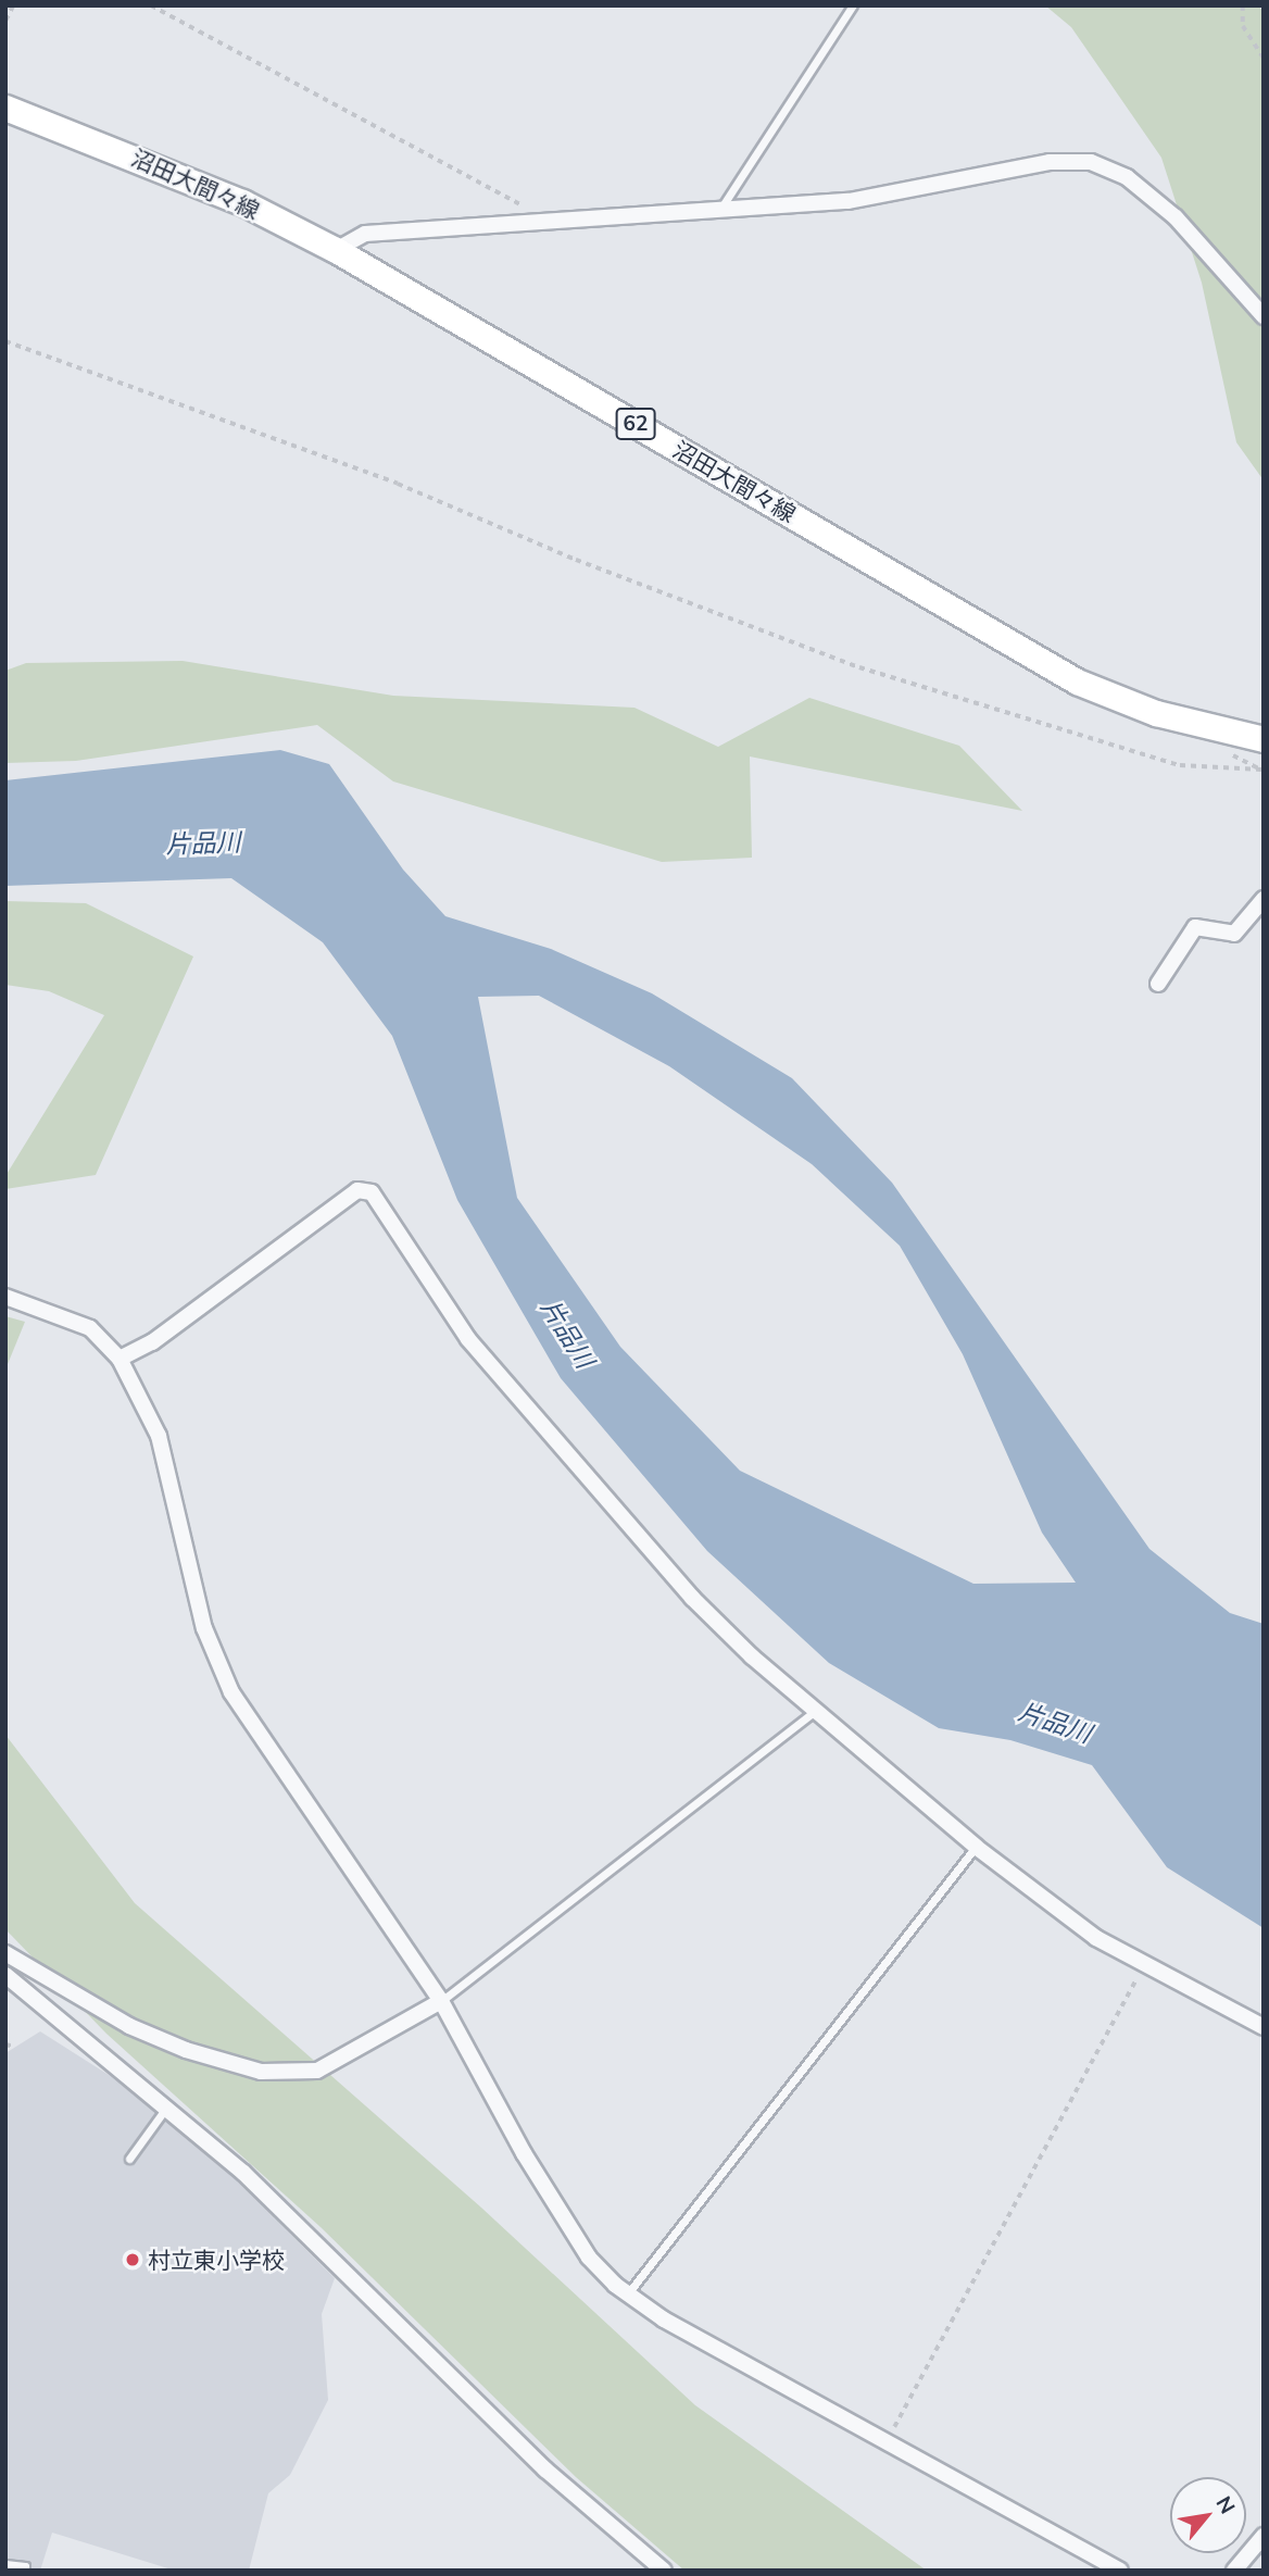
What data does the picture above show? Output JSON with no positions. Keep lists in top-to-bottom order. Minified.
{"streets":{"main road":["沼田大間々線","62"]},"water":["片品川"],"places":["村立東小学校"],"north":"top right"}
